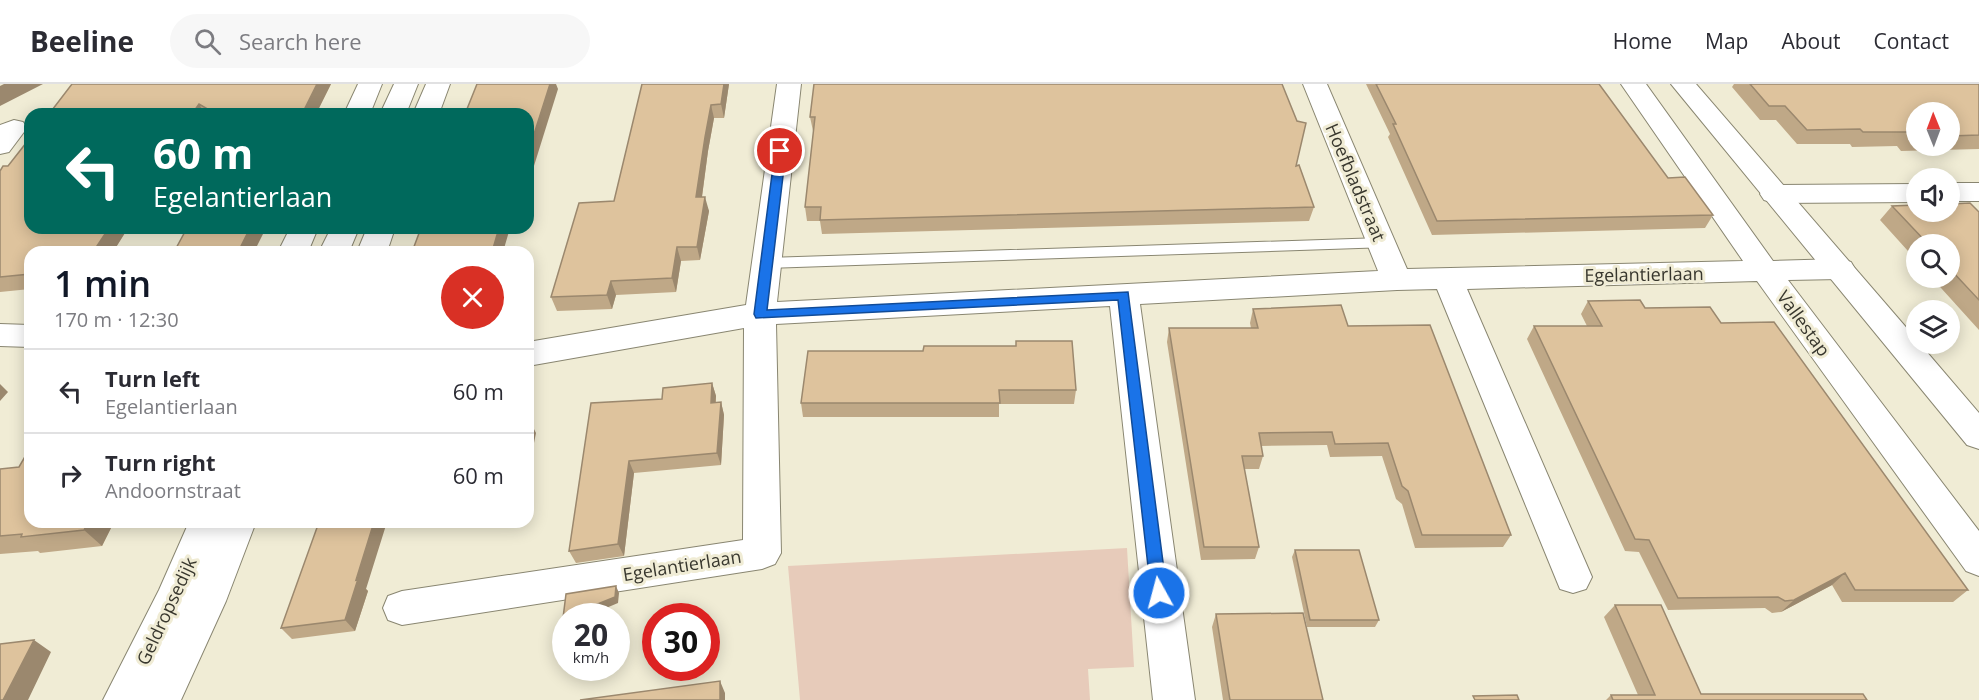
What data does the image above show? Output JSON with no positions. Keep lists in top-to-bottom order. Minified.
{"streets":{"street":["Hoefbladstraat","Egelantierlaan","Vallestap","Geldropsedijk"]},"crossings":[["Hoefbladstraat","Egelantierlaan"],["Egelantierlaan","Vallestap"]],"north":"top","page":{"header":"Beeline","search":"Search here","nav":["Home","Map","About","Contact"],"turn":["60 m","Egelantierlaan"],"heading":["1 min","170 m · 12:30"],"list":[{"name":"Turn left","note":"Egelantierlaan","value":"60 m"},{"name":"Turn right","note":"Andoornstraat","value":"60 m"}],"speed":"20 km/h","limit":"30"}}
